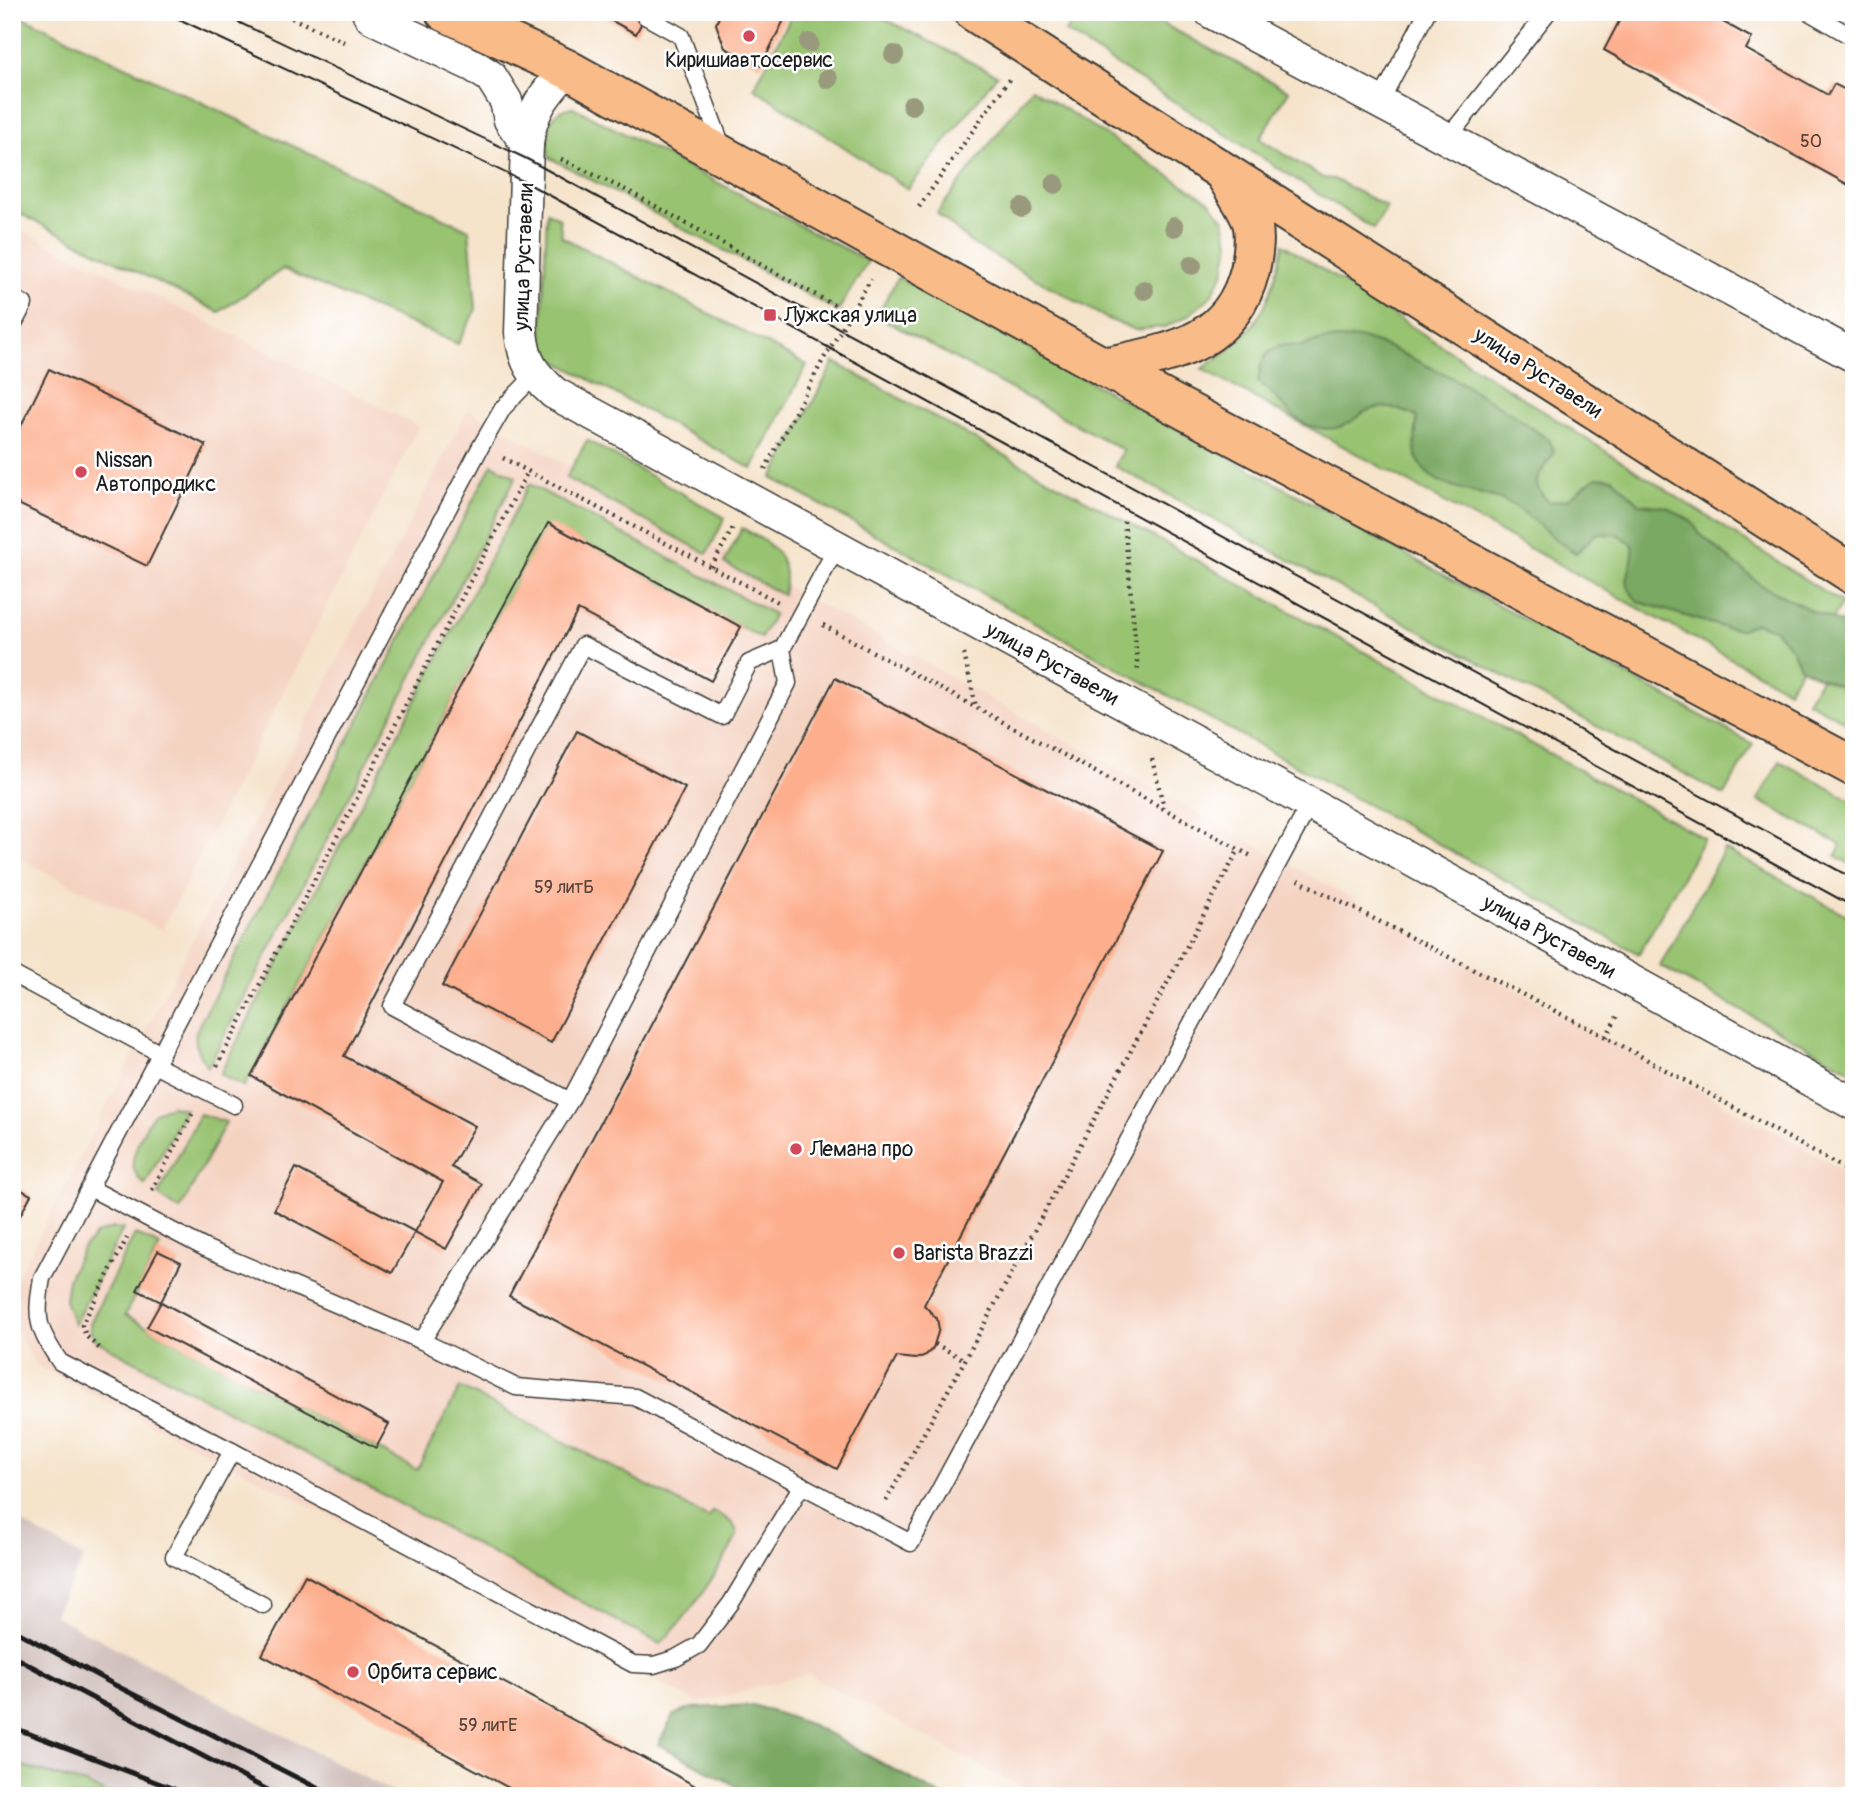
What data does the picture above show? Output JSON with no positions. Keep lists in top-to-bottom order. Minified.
{"streets":{"main road":["улица Руставели"]},"places":{"other":["Киришиавтосервис","Nissan Автопродикс","Лемана про","Barista Brazzi","Орбита сервис"],"transit":["Лужская улица"]},"house_numbers":["50","59 литБ","59 литЕ"]}
